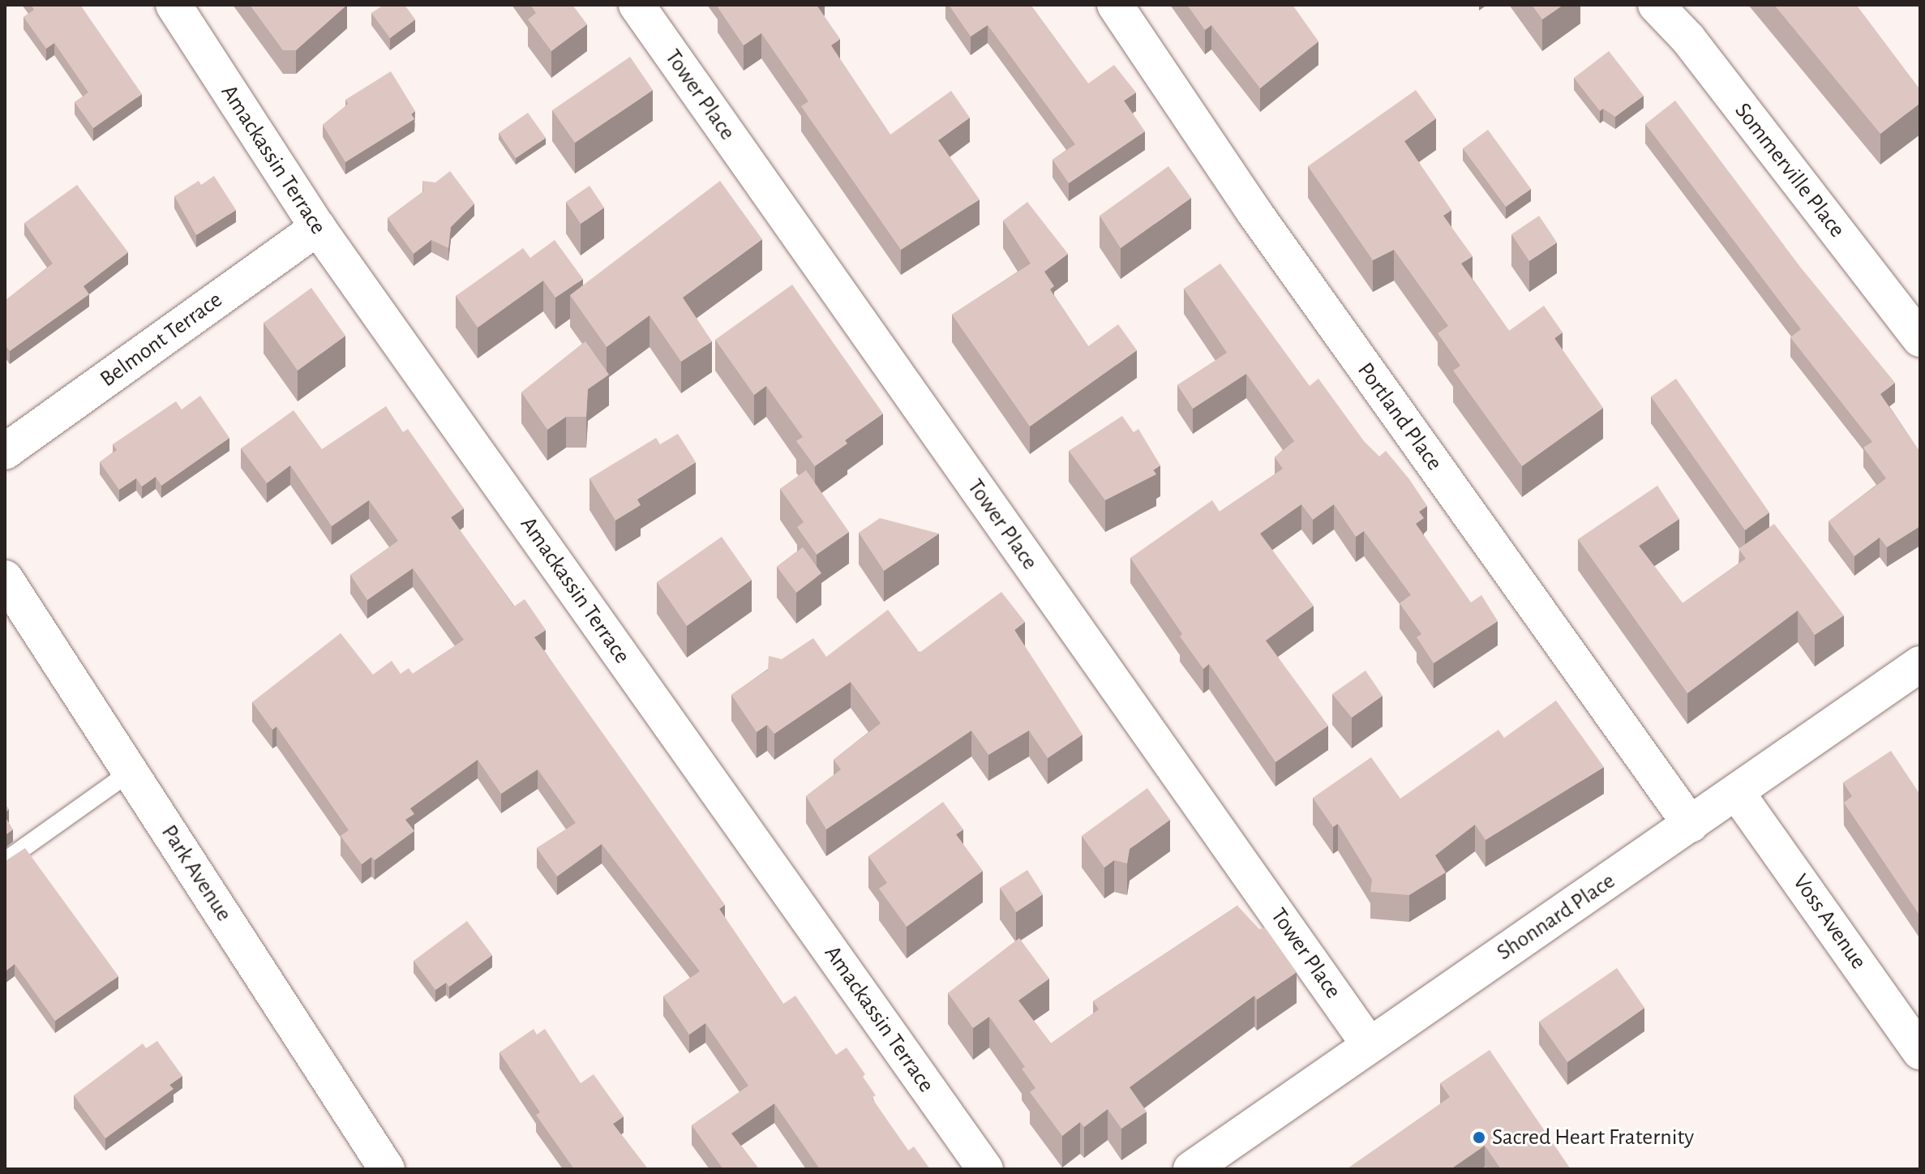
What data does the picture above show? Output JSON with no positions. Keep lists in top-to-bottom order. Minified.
{"streets":{"street":["Tower Place","Amackassin Terrace","Sommerville Place","Belmont Terrace","Portland Place","Park Avenue","Shonnard Place","Voss Avenue"]},"crossings":[["Tower Place","Shonnard Place"],["Amackassin Terrace","Belmont Terrace"],["Portland Place","Shonnard Place"],["Shonnard Place","Voss Avenue"]],"places":["Sacred Heart Fraternity"]}
